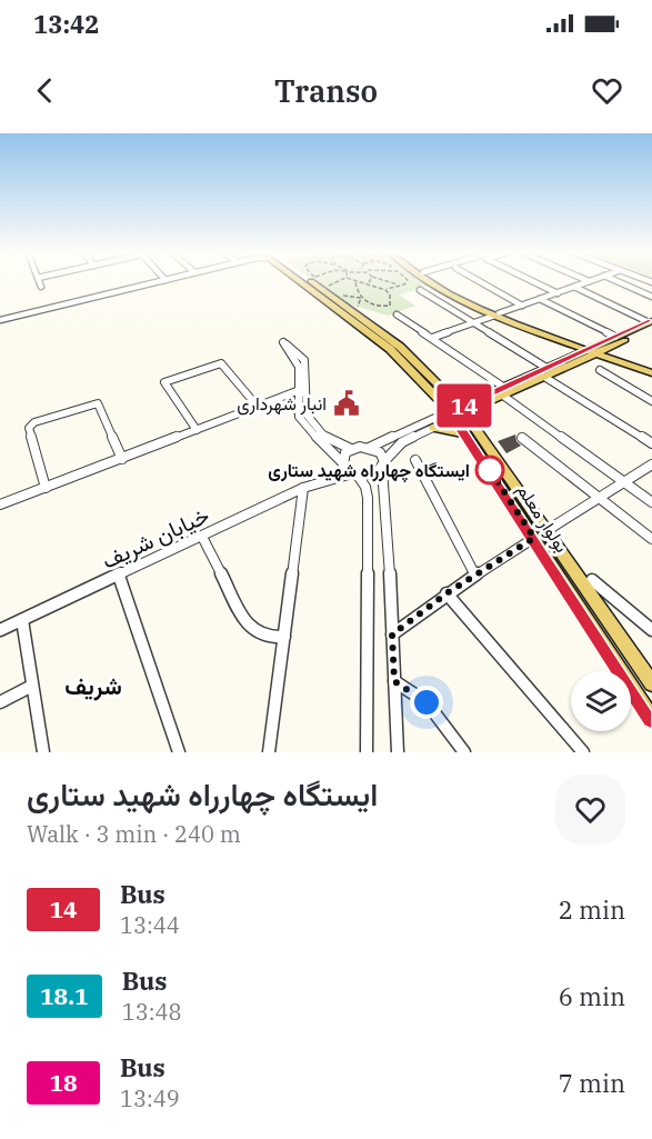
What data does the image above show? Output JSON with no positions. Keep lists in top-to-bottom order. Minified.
{"streets":{"main road":["بولوار معلم"],"street":["خیابان شریف"]},"districts":["شریف"],"places":{"public building":["انبار شهرداری"],"other":["ایستگاه چهارراه شهید ستاری"]},"lines":["bus line 14"],"page":{"status":"13:42","header":"Transo","on_map":"14","heading":["ایستگاه چهارراه شهید ستاری","Walk · 3 min · 240 m"],"list":[{"mark":"14","name":"Bus","note":"13:44","value":"2 min"},{"mark":"18.1","name":"Bus","note":"13:48","value":"6 min"},{"mark":"18","name":"Bus","note":"13:49","value":"7 min"}]}}
